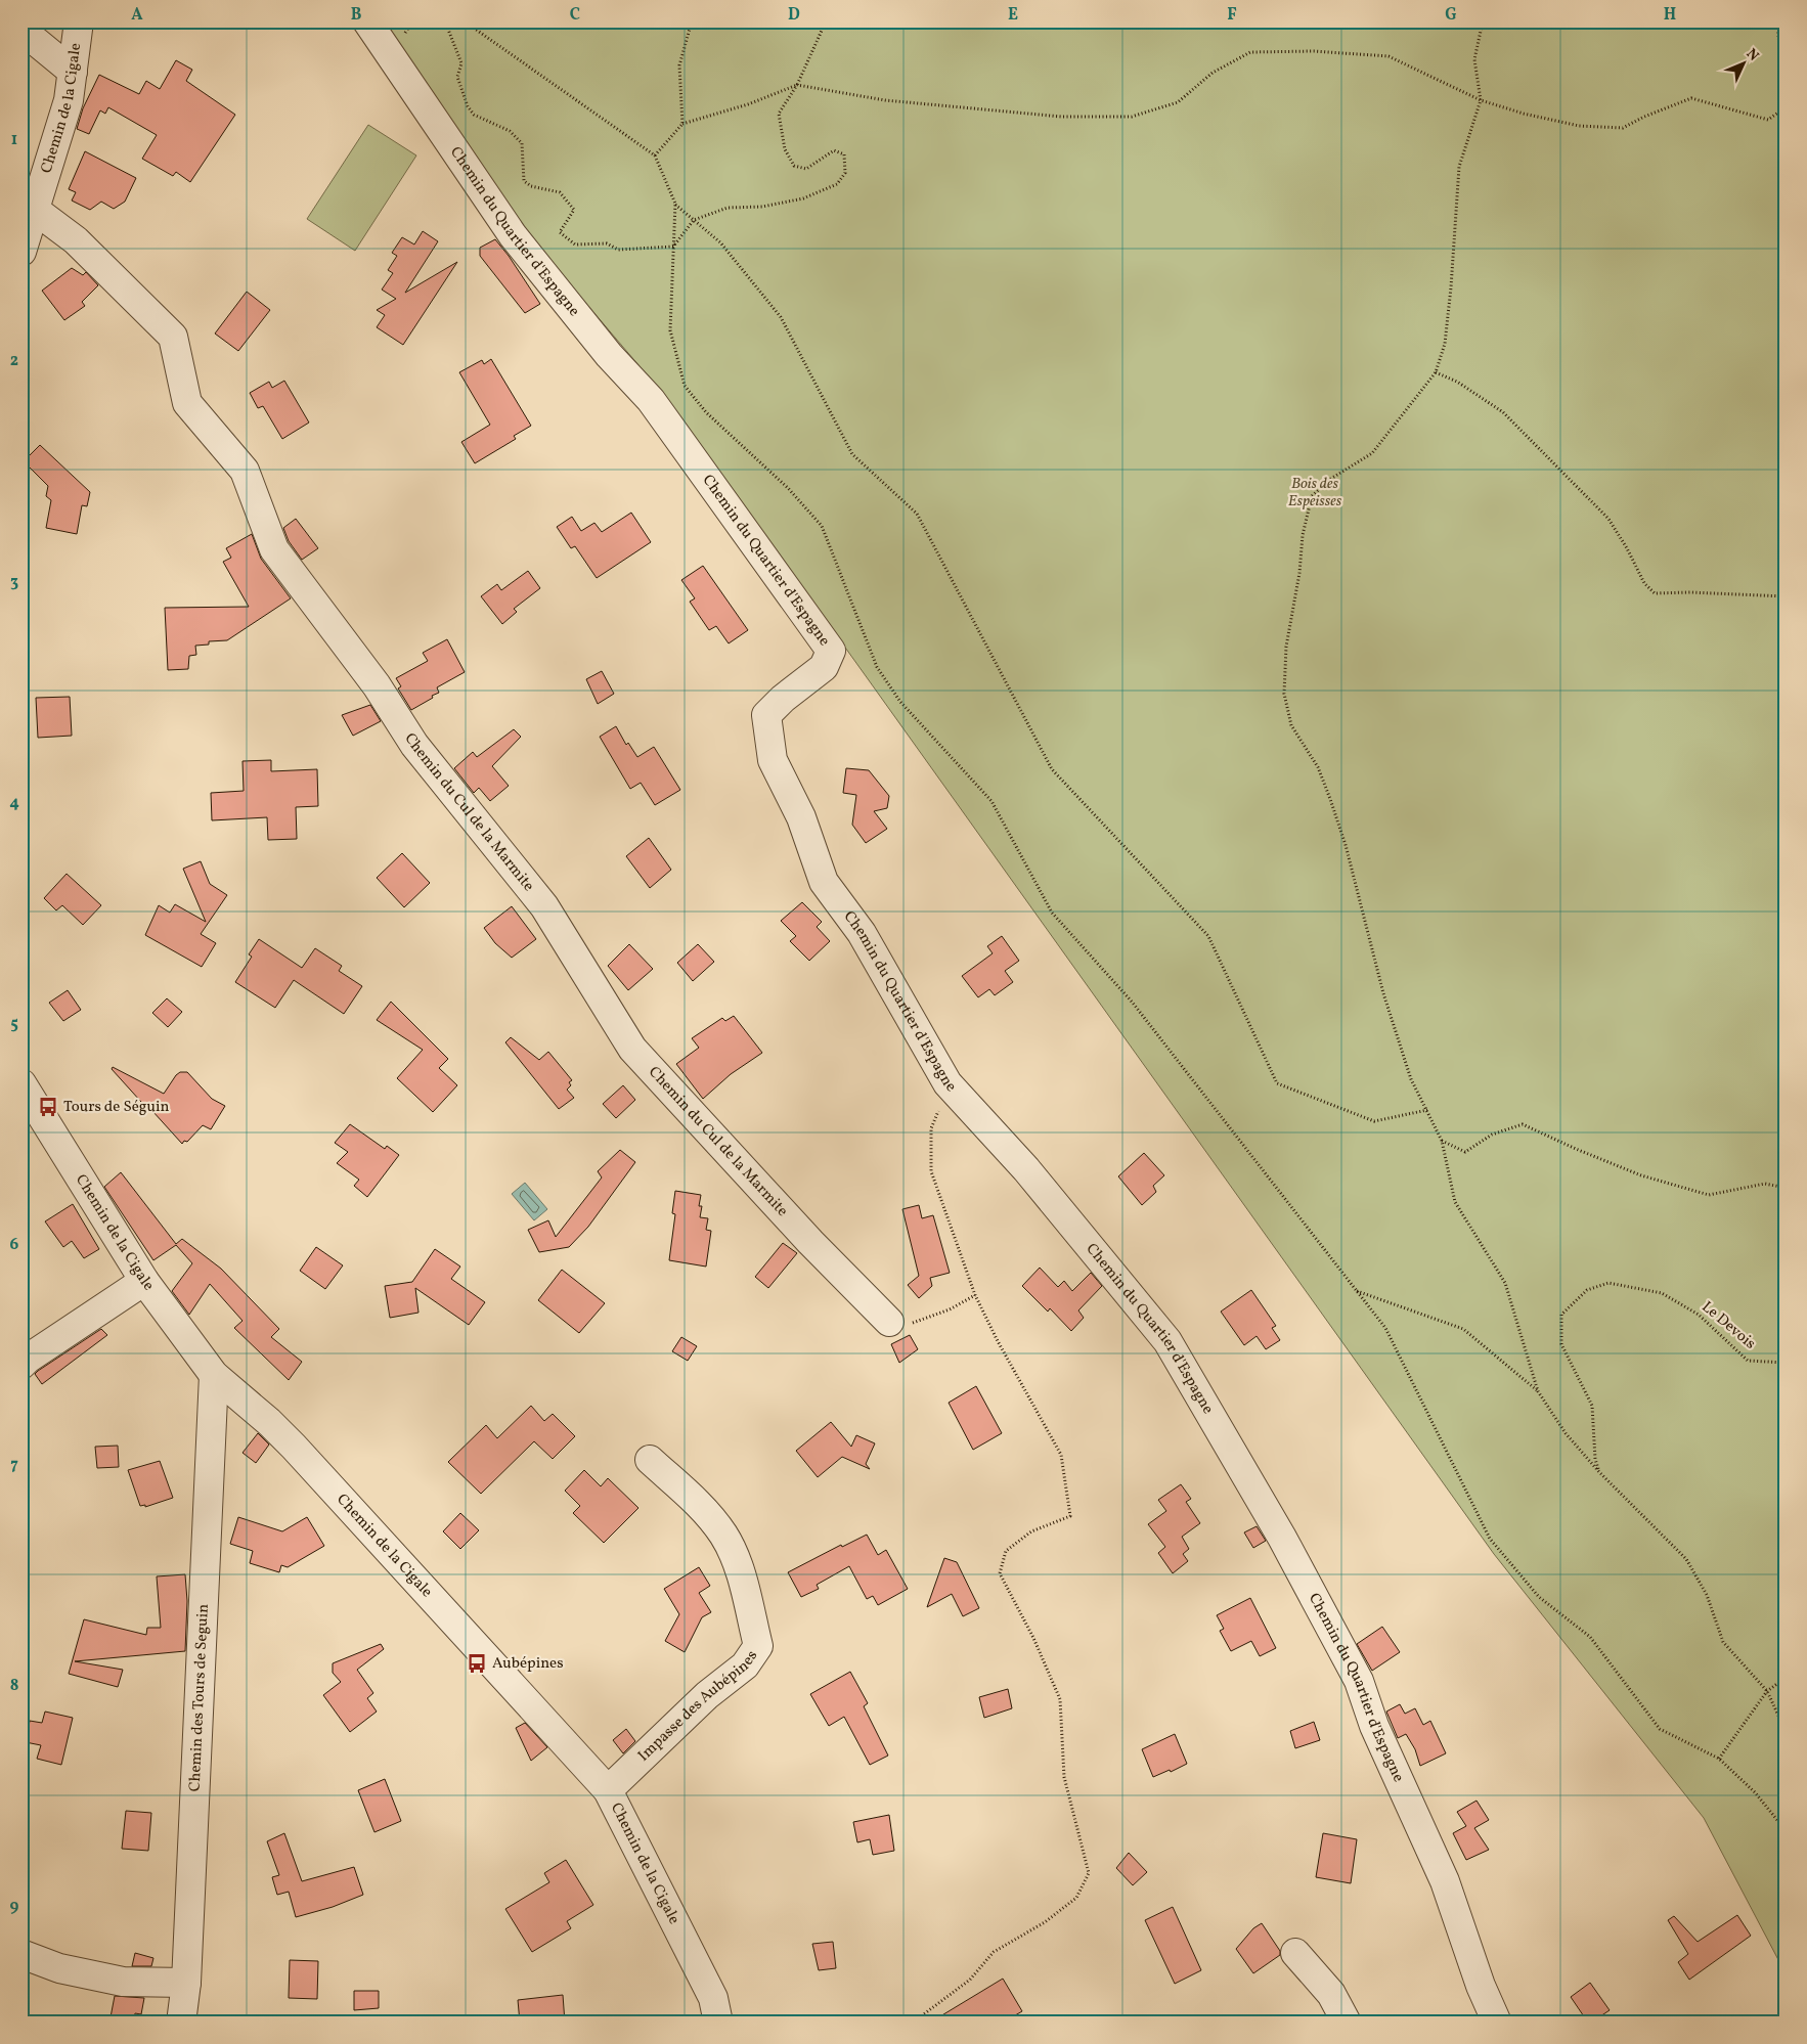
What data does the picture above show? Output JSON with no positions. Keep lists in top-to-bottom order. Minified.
{"streets":{"street":["Chemin de la Cigale","Chemin du Quartier d'Espagne","Chemin du Cul de la Marmite","Chemin des Tours de Seguin","Impasse des Aubépines"],"path":["Le Devois"]},"crossings":[["Chemin de la Cigale","Chemin du Cul de la Marmite"],["Chemin de la Cigale","Chemin des Tours de Seguin"],["Chemin de la Cigale","Impasse des Aubépines"]],"parks":["Bois des Espeisses"],"places":{"bus stop":["Tours de Séguin","Aubépines"]},"north":"top right","grid":{"columns":["A","B","C","D","E","F","G","H"],"rows":["1","2","3","4","5","6","7","8","9"]}}
